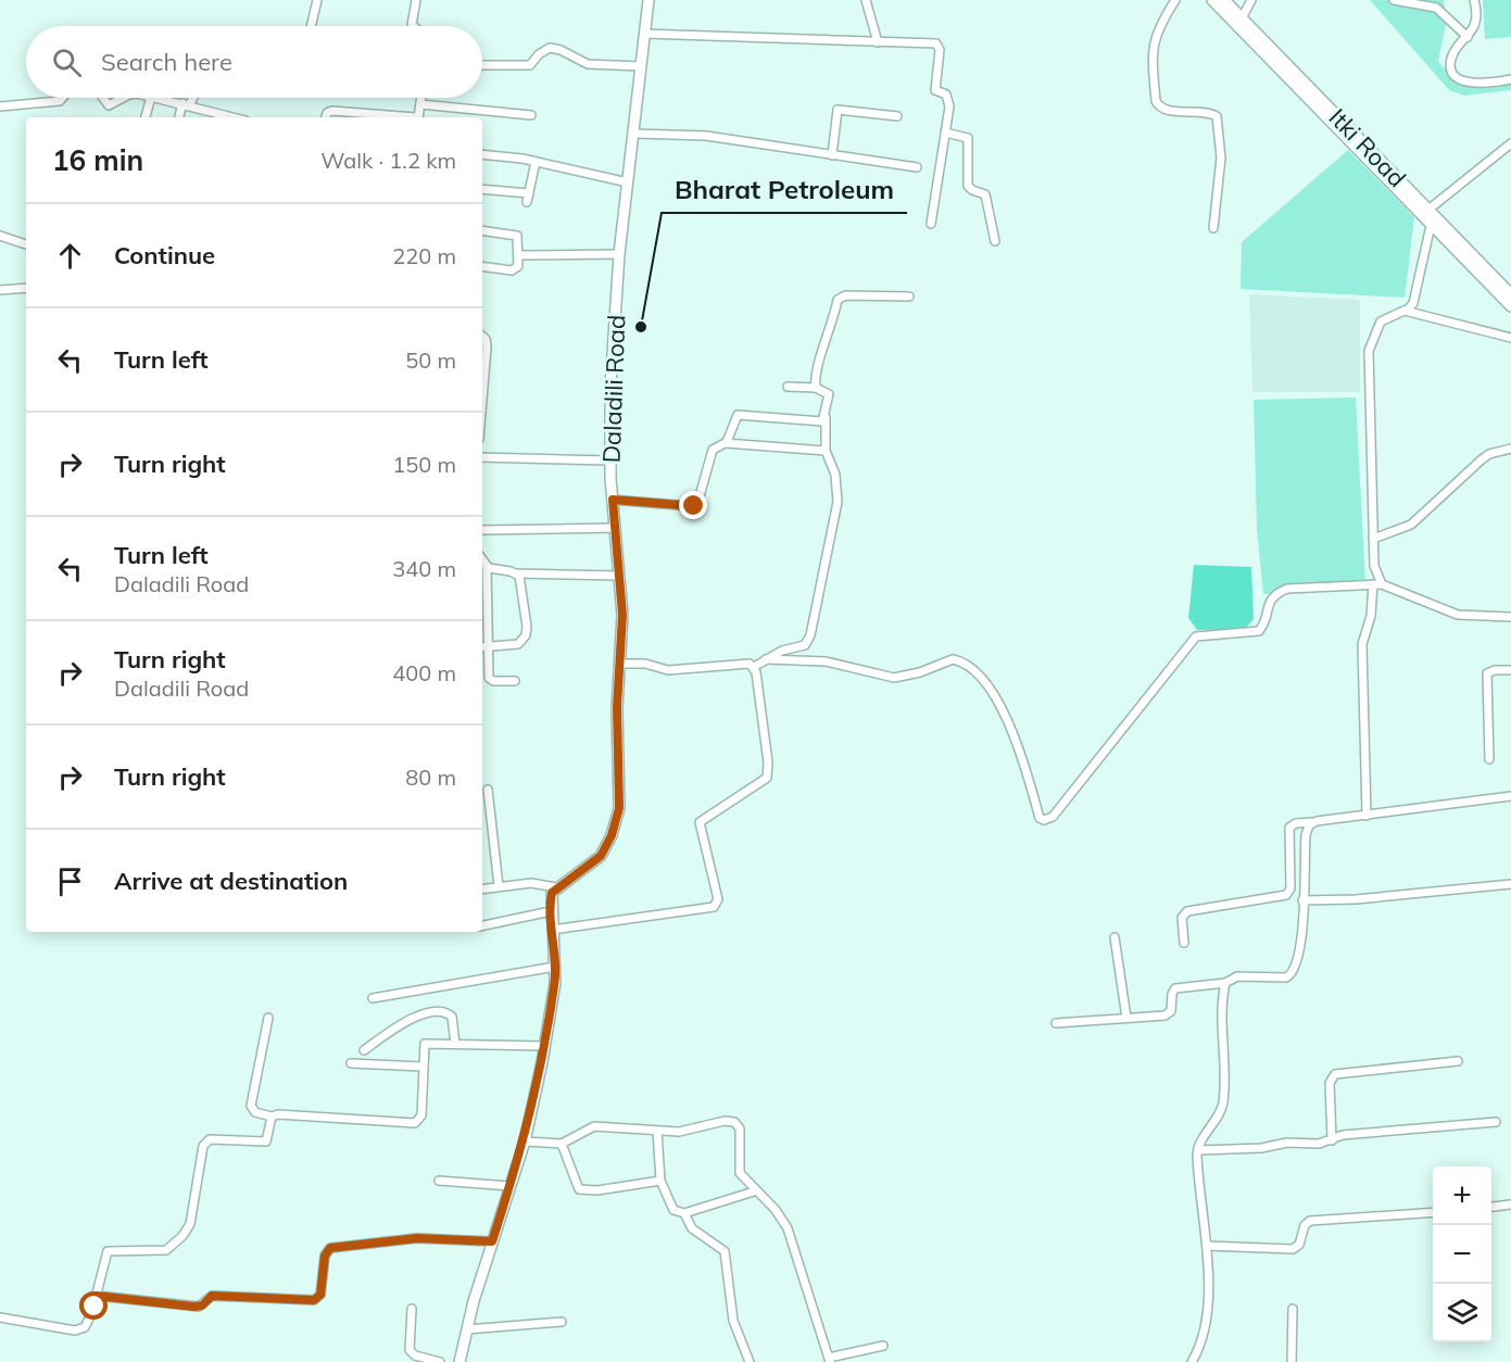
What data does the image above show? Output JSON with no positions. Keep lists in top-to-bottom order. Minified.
{"streets":{"main road":["Itki Road","Daladili Road"]},"places":["Bharat Petroleum"],"page":{"search":"Search here","heading":["16 min","Walk · 1.2 km"],"list":[["Continue","220 m"],["Turn left","50 m"],["Turn right","150 m"],["Turn left","Daladili Road","340 m"],["Turn right","Daladili Road","400 m"],["Turn right","80 m"],"Arrive at destination"],"map_buttons":["+","−"]}}
